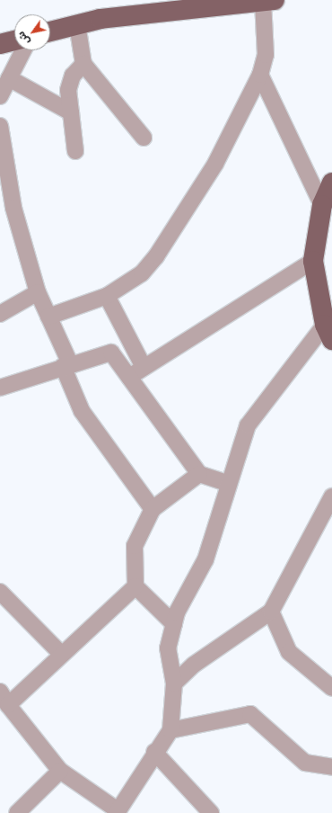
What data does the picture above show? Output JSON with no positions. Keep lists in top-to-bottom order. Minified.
{"north":"bottom left"}
